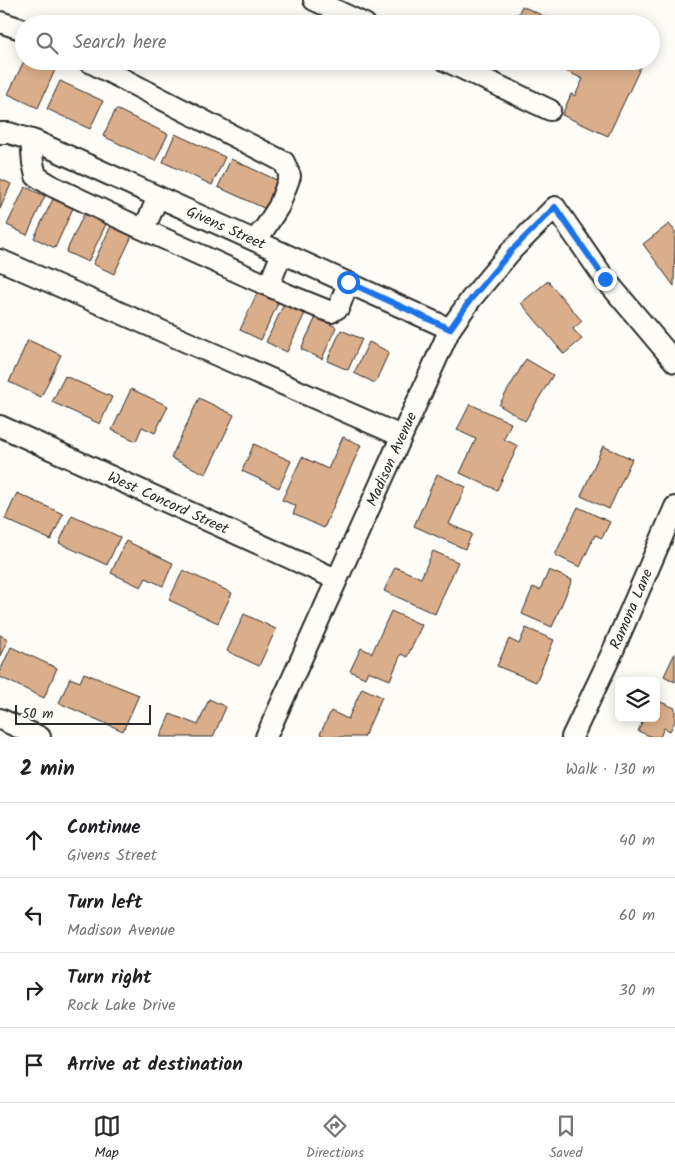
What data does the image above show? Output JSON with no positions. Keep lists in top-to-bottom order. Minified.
{"streets":{"street":["Givens Street","Madison Avenue","West Concord Street","Ramona Lane"]},"crossings":[["Givens Street","Madison Avenue"],["Madison Avenue","West Concord Street"]],"scale_bar":"50 m","page":{"search":"Search here","scale":"50 m","heading":["2 min","Walk · 130 m"],"list":[["Continue","Givens Street","40 m"],["Turn left","Madison Avenue","60 m"],["Turn right","Rock Lake Drive","30 m"],"Arrive at destination"],"nav":["Map","Directions","Saved"]}}
